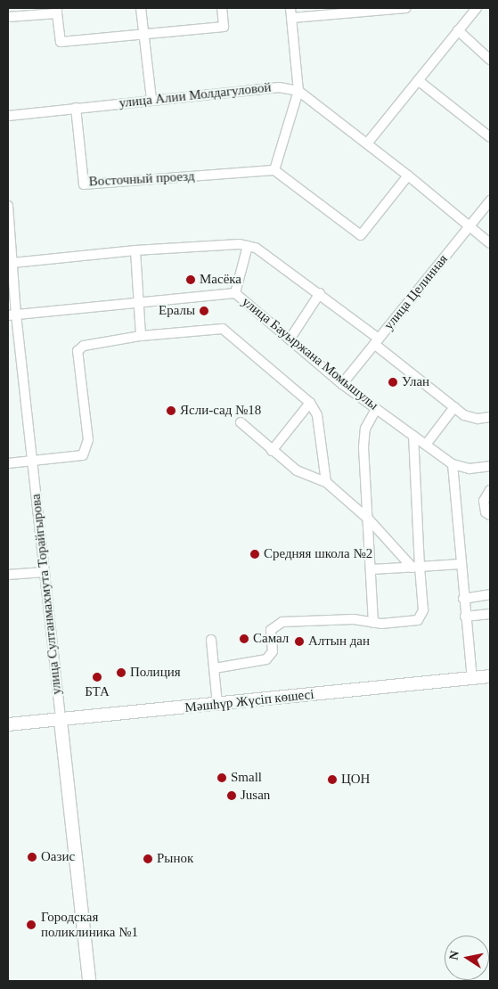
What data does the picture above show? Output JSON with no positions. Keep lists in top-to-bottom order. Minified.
{"streets":{"main road":["улица Султанмахмута Торайгырова","Мәшһүр Жүсіп көшесі"],"street":["улица Алии Молдагуловой","Восточный проезд","улица Целинная","улица Бауыржана Момышулы"]},"crossings":[["улица Алии Молдагуловой","Восточный проезд"],["улица Алии Молдагуловой","улица Целинная"],["улица Целинная","улица Бауыржана Момышулы"],["улица Бауыржана Момышулы","улица Султанмахмута Торайгырова"],["улица Султанмахмута Торайгырова","Мәшһүр Жүсіп көшесі"]],"places":["Масёка","Ералы","Улан","Ясли-сад №18","Средняя школа №2","Самал","Алтын дан","Полиция","БТА","Small","ЦОН","Jusan","Оазис","Рынок","Городская поликлиника №1"],"north":"left"}
